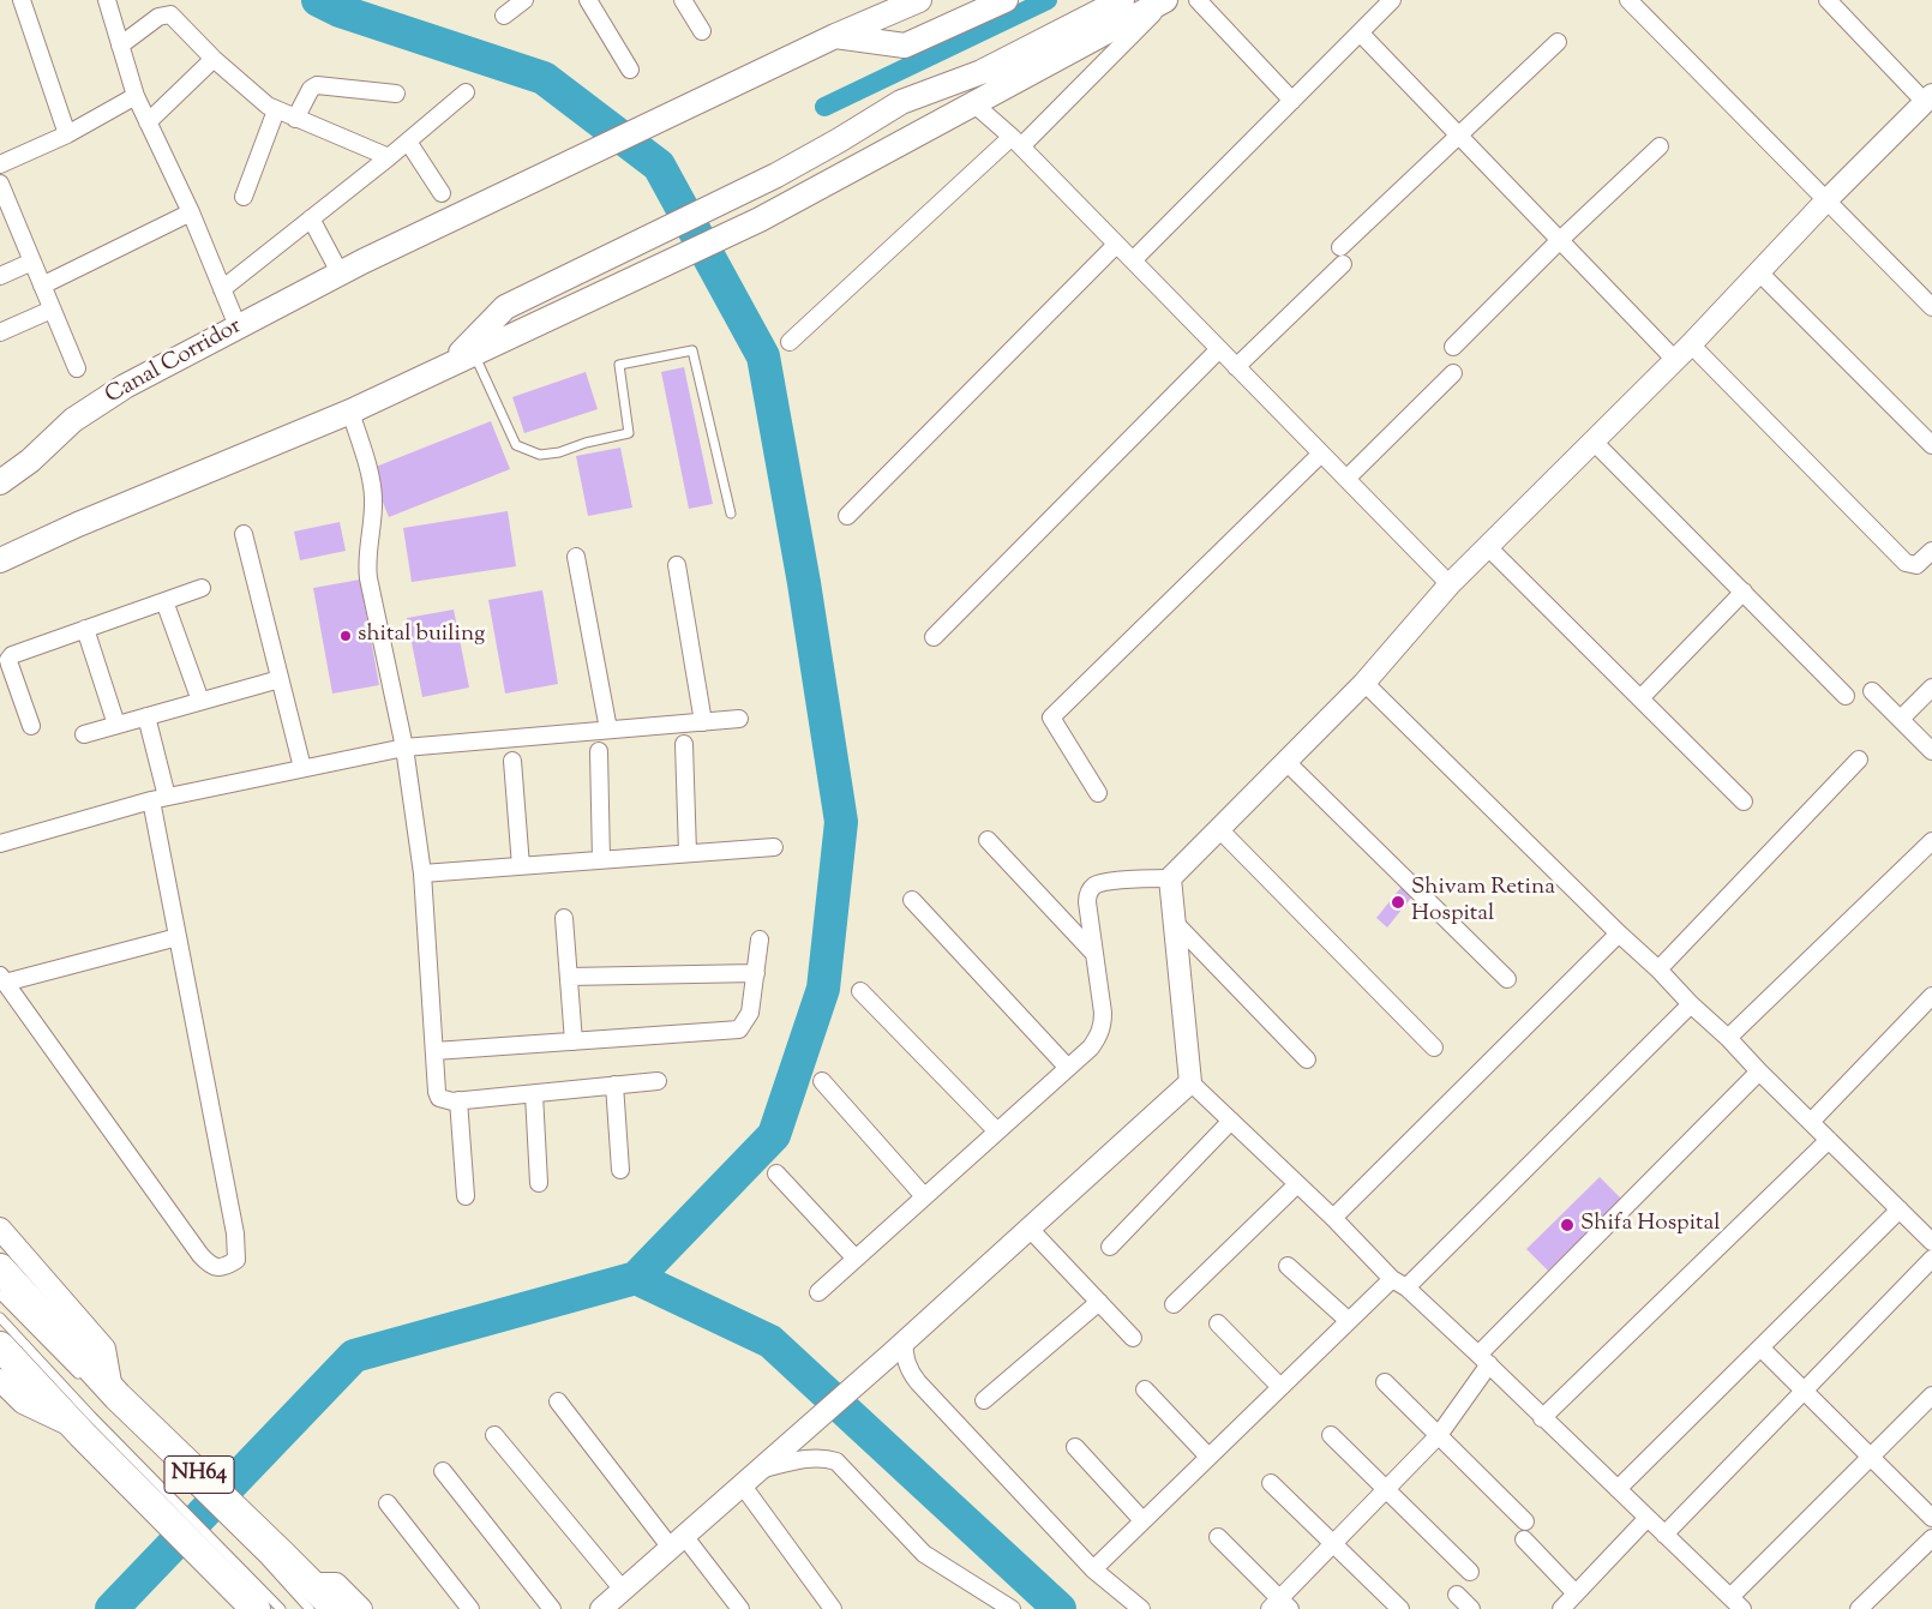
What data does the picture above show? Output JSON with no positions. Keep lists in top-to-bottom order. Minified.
{"streets":{"highway":["NH64"],"main road":["Canal Corridor"]},"places":["shital builing","Shivam Retina Hospital","Shifa Hospital"]}
